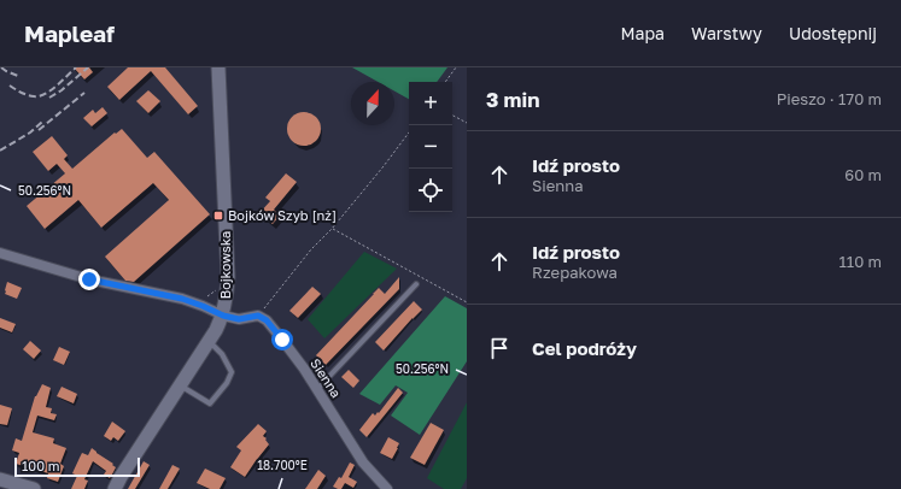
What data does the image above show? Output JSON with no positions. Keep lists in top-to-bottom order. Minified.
{"streets":{"street":["Bojkowska","Sienna"]},"places":{"transit":["Bojków Szyb [nż]"]},"scale_bar":"100 m","north":"top","page":{"header":"Mapleaf","nav":["Mapa","Warstwy","Udostępnij"],"heading":["3 min","Pieszo · 170 m"],"map_buttons":["+","−"],"list":[["Idź prosto","Sienna","60 m"],["Idź prosto","Rzepakowa","110 m"],"Cel podróży"],"scale":"100 m"},"coordinates":["50.256°N","18.700°E"]}
